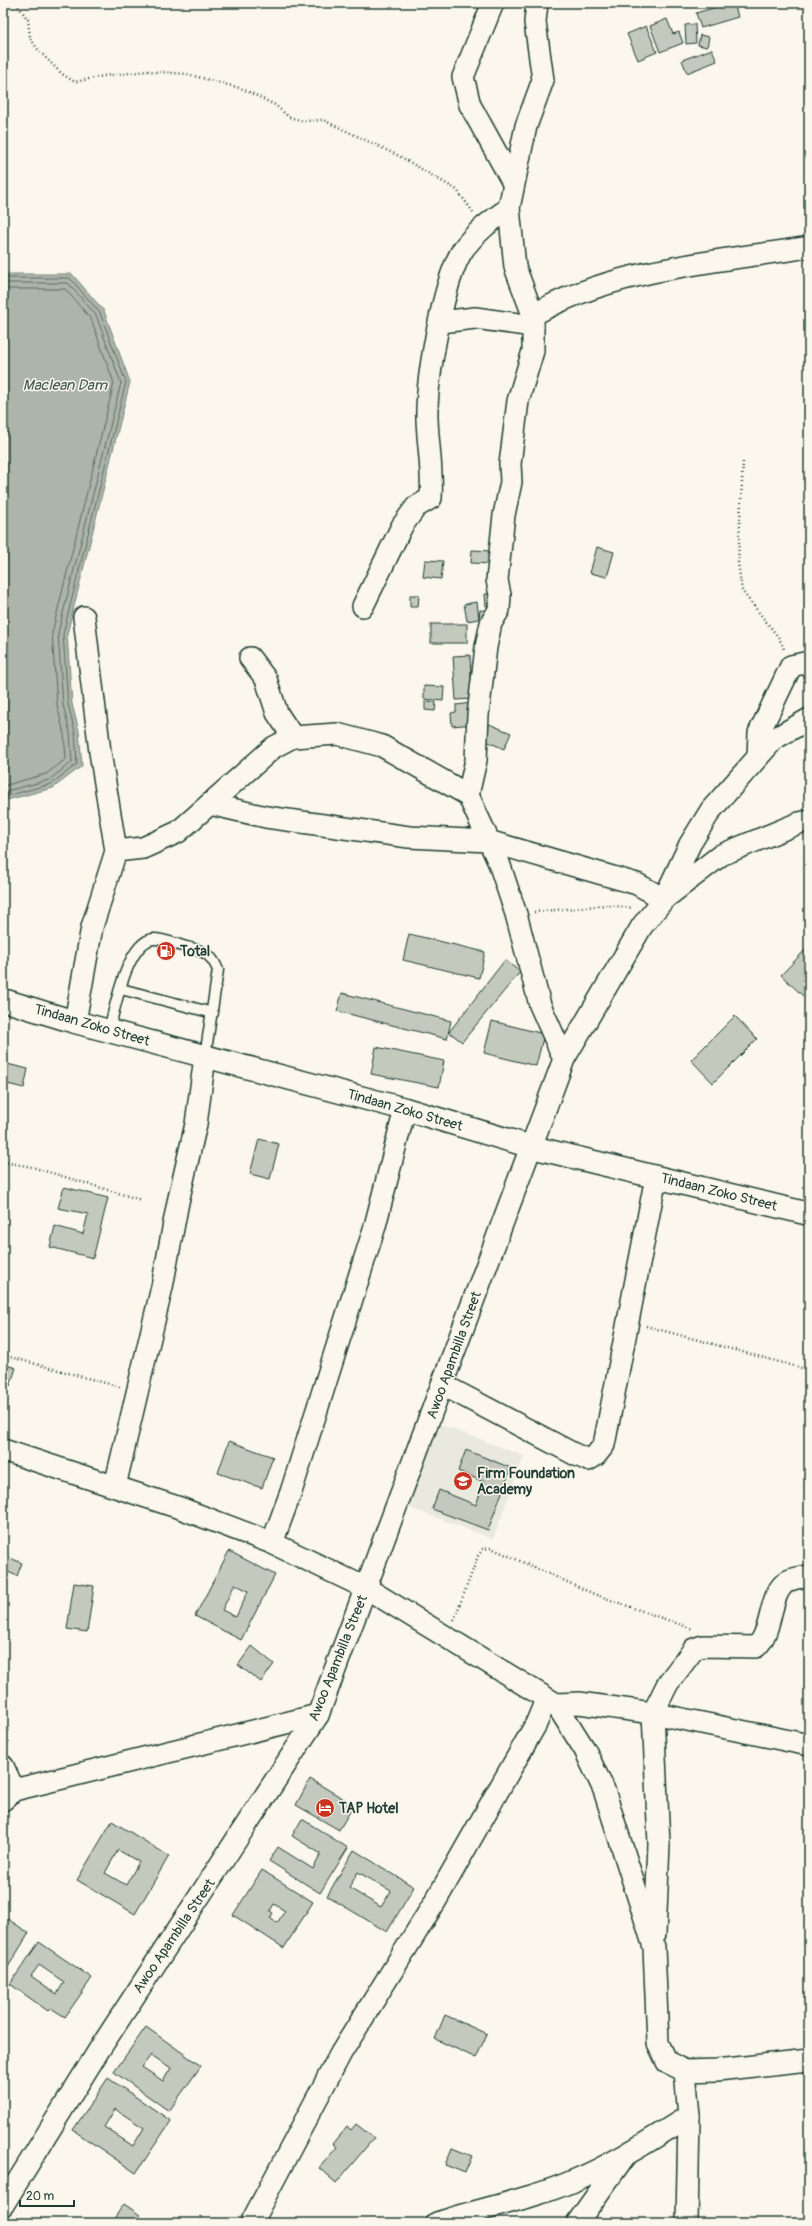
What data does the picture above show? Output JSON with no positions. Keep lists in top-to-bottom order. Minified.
{"streets":{"main road":["Tindaan Zoko Street"],"street":["Awoo Apambilla Street"]},"crossings":[["Tindaan Zoko Street","Awoo Apambilla Street"]],"water":["Maclean Dam"],"places":{"fuel station":["Total"],"school or university":["Firm Foundation Academy"],"hotel":["TAP Hotel"]},"scale_bar":"20 m"}
